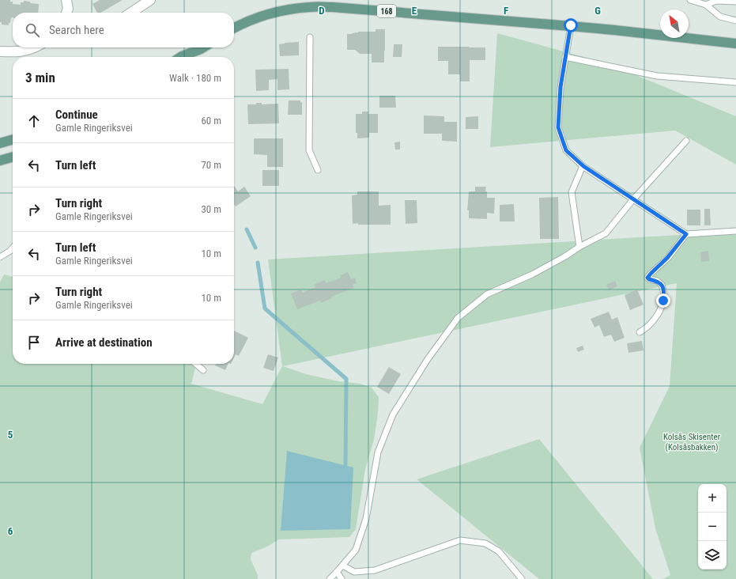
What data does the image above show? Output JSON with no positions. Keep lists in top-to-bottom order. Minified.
{"streets":{"main road":["168"]},"parks":["Kolsås Skisenter (Kolsåsbakken)"],"north":"top left","page":{"search":"Search here","heading":["3 min","Walk · 180 m"],"list":[["Continue","Gamle Ringeriksvei","60 m"],["Turn left","70 m"],["Turn right","Gamle Ringeriksvei","30 m"],["Turn left","Gamle Ringeriksvei","10 m"],["Turn right","Gamle Ringeriksvei","10 m"],"Arrive at destination"],"map_buttons":["+","−"]},"grid":{"columns":["D","E","F","G"],"rows":["5","6"]}}
